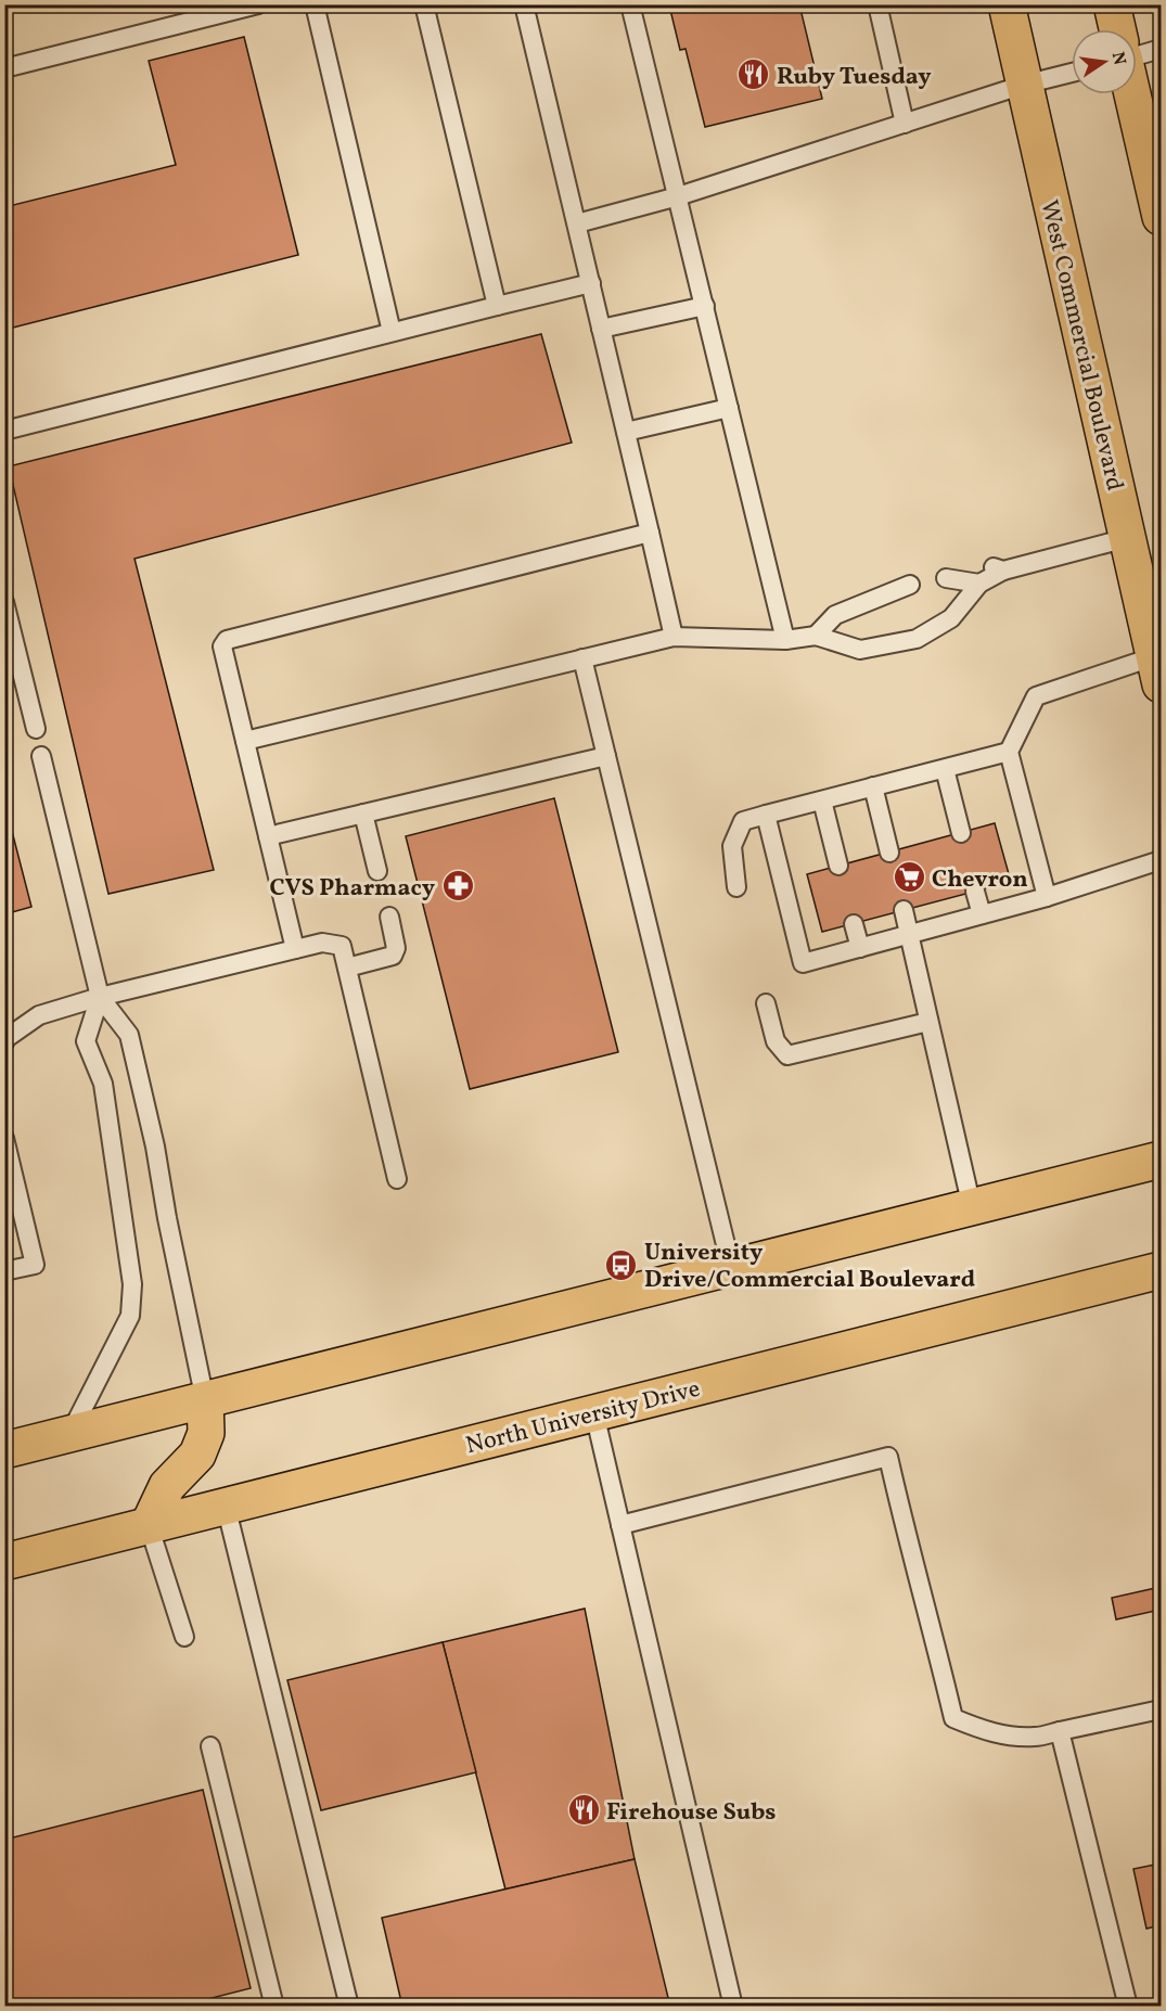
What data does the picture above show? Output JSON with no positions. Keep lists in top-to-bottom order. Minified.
{"streets":{"main road":["West Commercial Boulevard","North University Drive"]},"places":{"restaurant":["Ruby Tuesday","Firehouse Subs"],"supermarket":["Chevron"],"pharmacy":["CVS Pharmacy"],"bus stop":["University Drive/Commercial Boulevard"]},"north":"right"}
